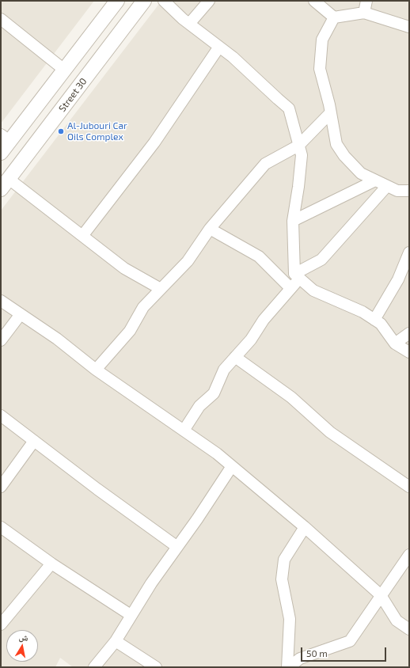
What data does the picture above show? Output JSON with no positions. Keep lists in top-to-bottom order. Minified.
{"streets":{"street":["Street 30"]},"places":["Al-Jubouri Car Oils Complex"],"scale_bar":"50 m","north":"top"}
